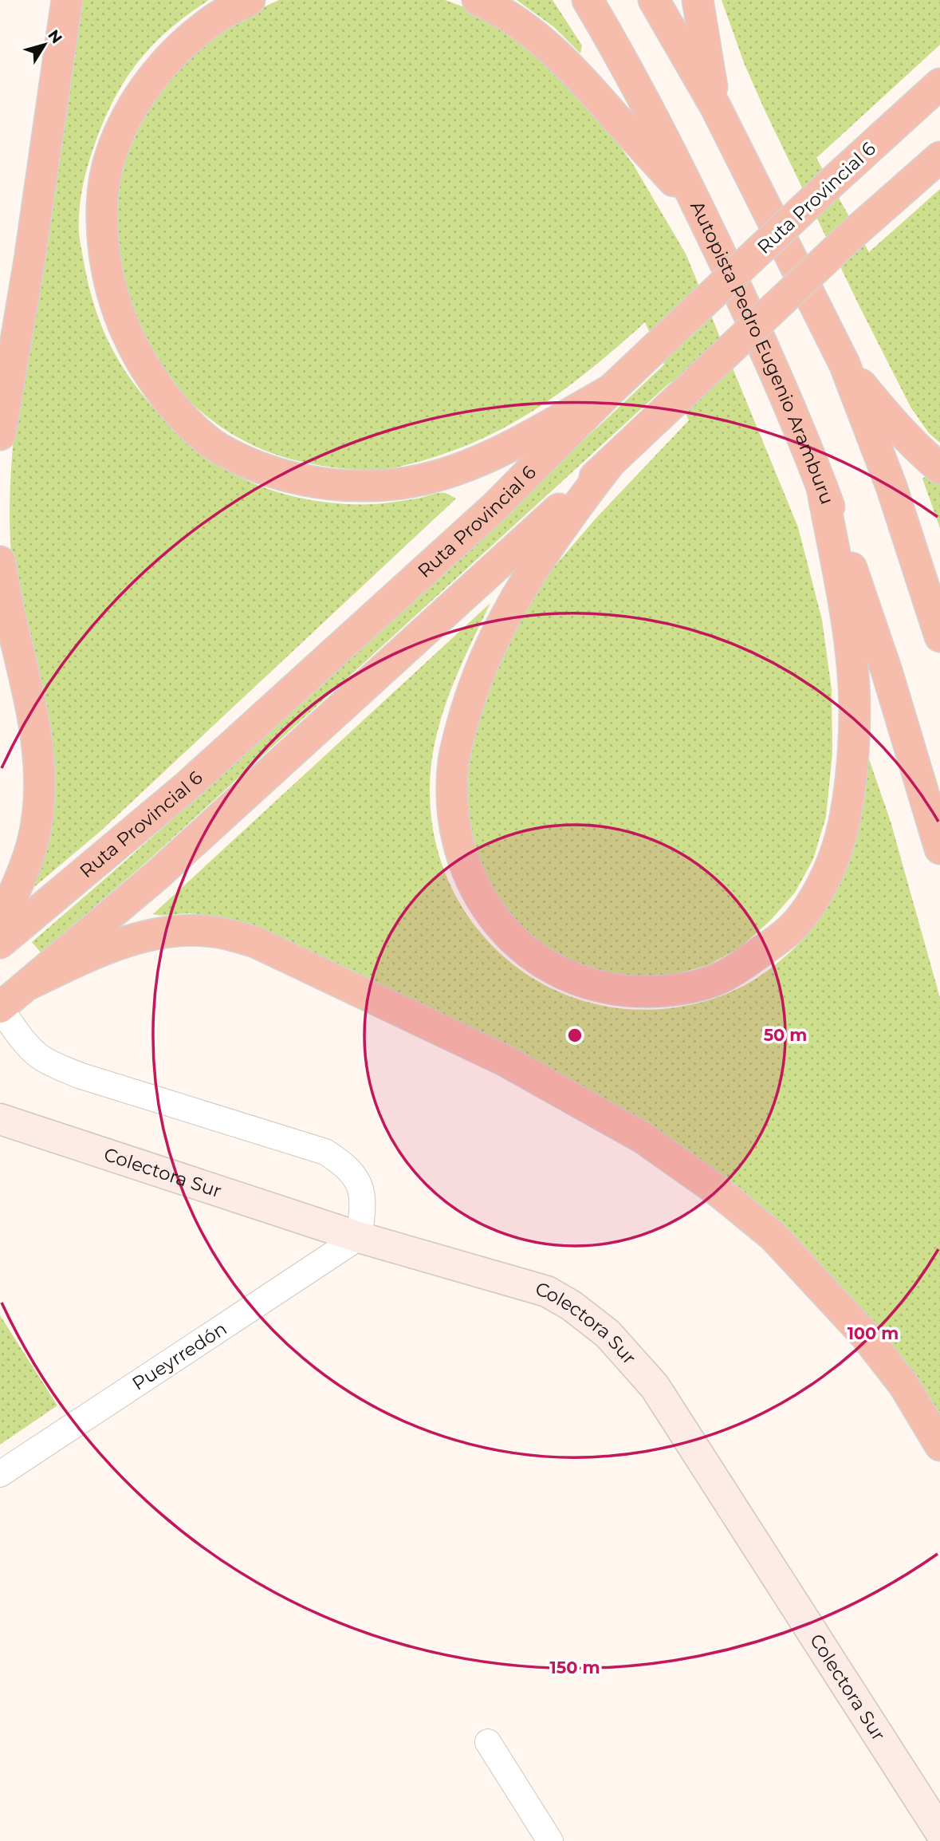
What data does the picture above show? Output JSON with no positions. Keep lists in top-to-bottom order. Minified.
{"streets":{"highway":["Ruta Provincial 6","Autopista Pedro Eugenio Aramburu"],"street":["Colectora Sur","Pueyrredón"]},"crossings":[["Colectora Sur","Pueyrredón"]],"north":"top right","rings":["50 m","100 m","150 m"]}
